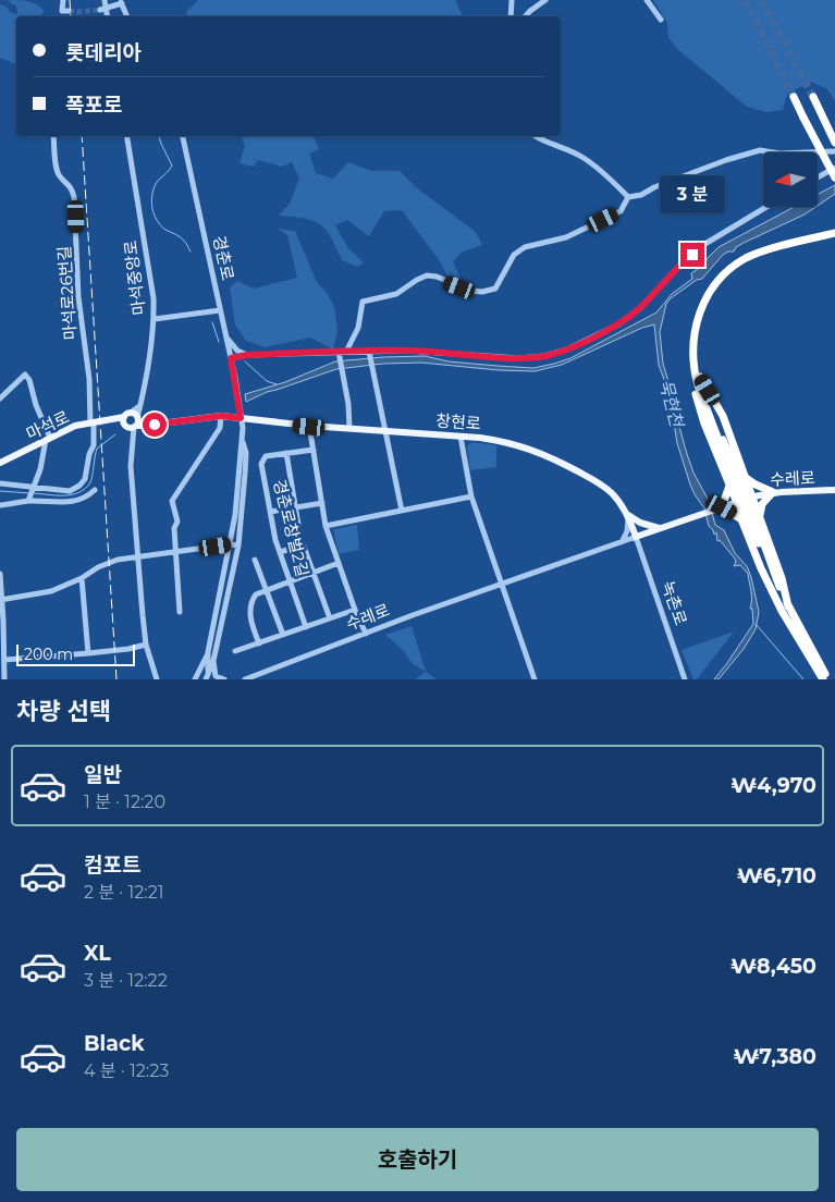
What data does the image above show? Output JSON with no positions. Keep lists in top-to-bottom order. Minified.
{"streets":{"main road":["창현로","마석로","수레로"],"street":["경춘로","마석중앙로","마석로26번길","경춘로창벌2길","녹촌로"]},"crossings":[["경춘로","창현로"],["마석로26번길","마석로"],["창현로","수레로"],["창현로","녹촌로"],["수레로","녹촌로"]],"water":["묵현천"],"scale_bar":"200 m","north":"left","page":{"banner":["롯데리아","폭포로"],"bubble":"3 분","scale":"200 m","heading":"차량 선택","list":[{"name":"일반","note":"1 분 · 12:20","value":"₩4,970"},{"name":"컴포트","note":"2 분 · 12:21","value":"₩6,710"},{"name":"XL","note":"3 분 · 12:22","value":"₩8,450"},{"name":"Black","note":"4 분 · 12:23","value":"₩7,380"}],"buttons":"호출하기"}}
